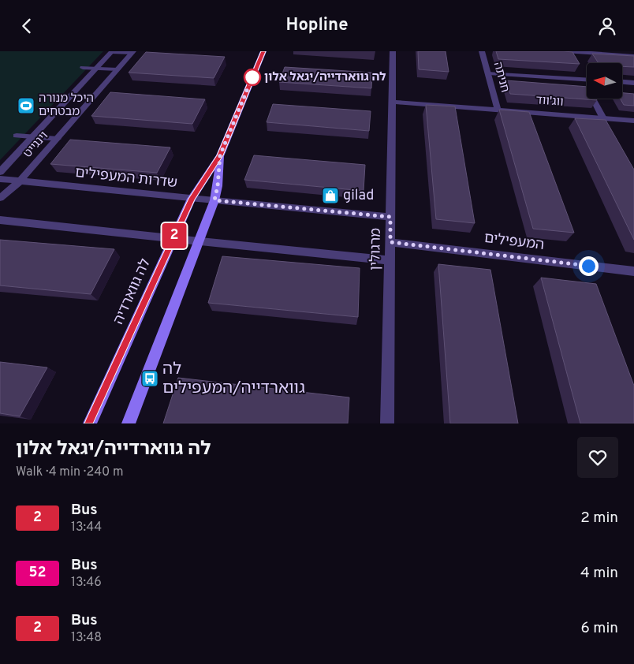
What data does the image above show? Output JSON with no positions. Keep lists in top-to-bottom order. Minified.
{"streets":{"main road":["לה גווארדיה"],"street":["חניתה","ווג'ווד","וינגייט","שדרות המעפילים","המעפילים","מרגולין"]},"crossings":[["חניתה","ווג'ווד"],["ווג'ווד","מרגולין"],["וינגייט","שדרות המעפילים"],["שדרות המעפילים","מרגולין"],["שדרות המעפילים","לה גווארדיה"],["המעפילים","מרגולין"]],"places":{"other":["לה גווארדייה/יגאל אלון"],"sports":["היכל מנורה מבטחים"],"shop":["gilad"],"bus stop":["לה גווארדייה/המעפילים"]},"lines":["bus line 2"],"north":"left","page":{"header":"Hopline","on_map":"2","heading":["לה גווארדייה/יגאל אלון","Walk · 4 min · 240 m"],"list":[{"mark":"2","name":"Bus","note":"13:44","value":"2 min"},{"mark":"52","name":"Bus","note":"13:46","value":"4 min"},{"mark":"2","name":"Bus","note":"13:48","value":"6 min"}]}}
